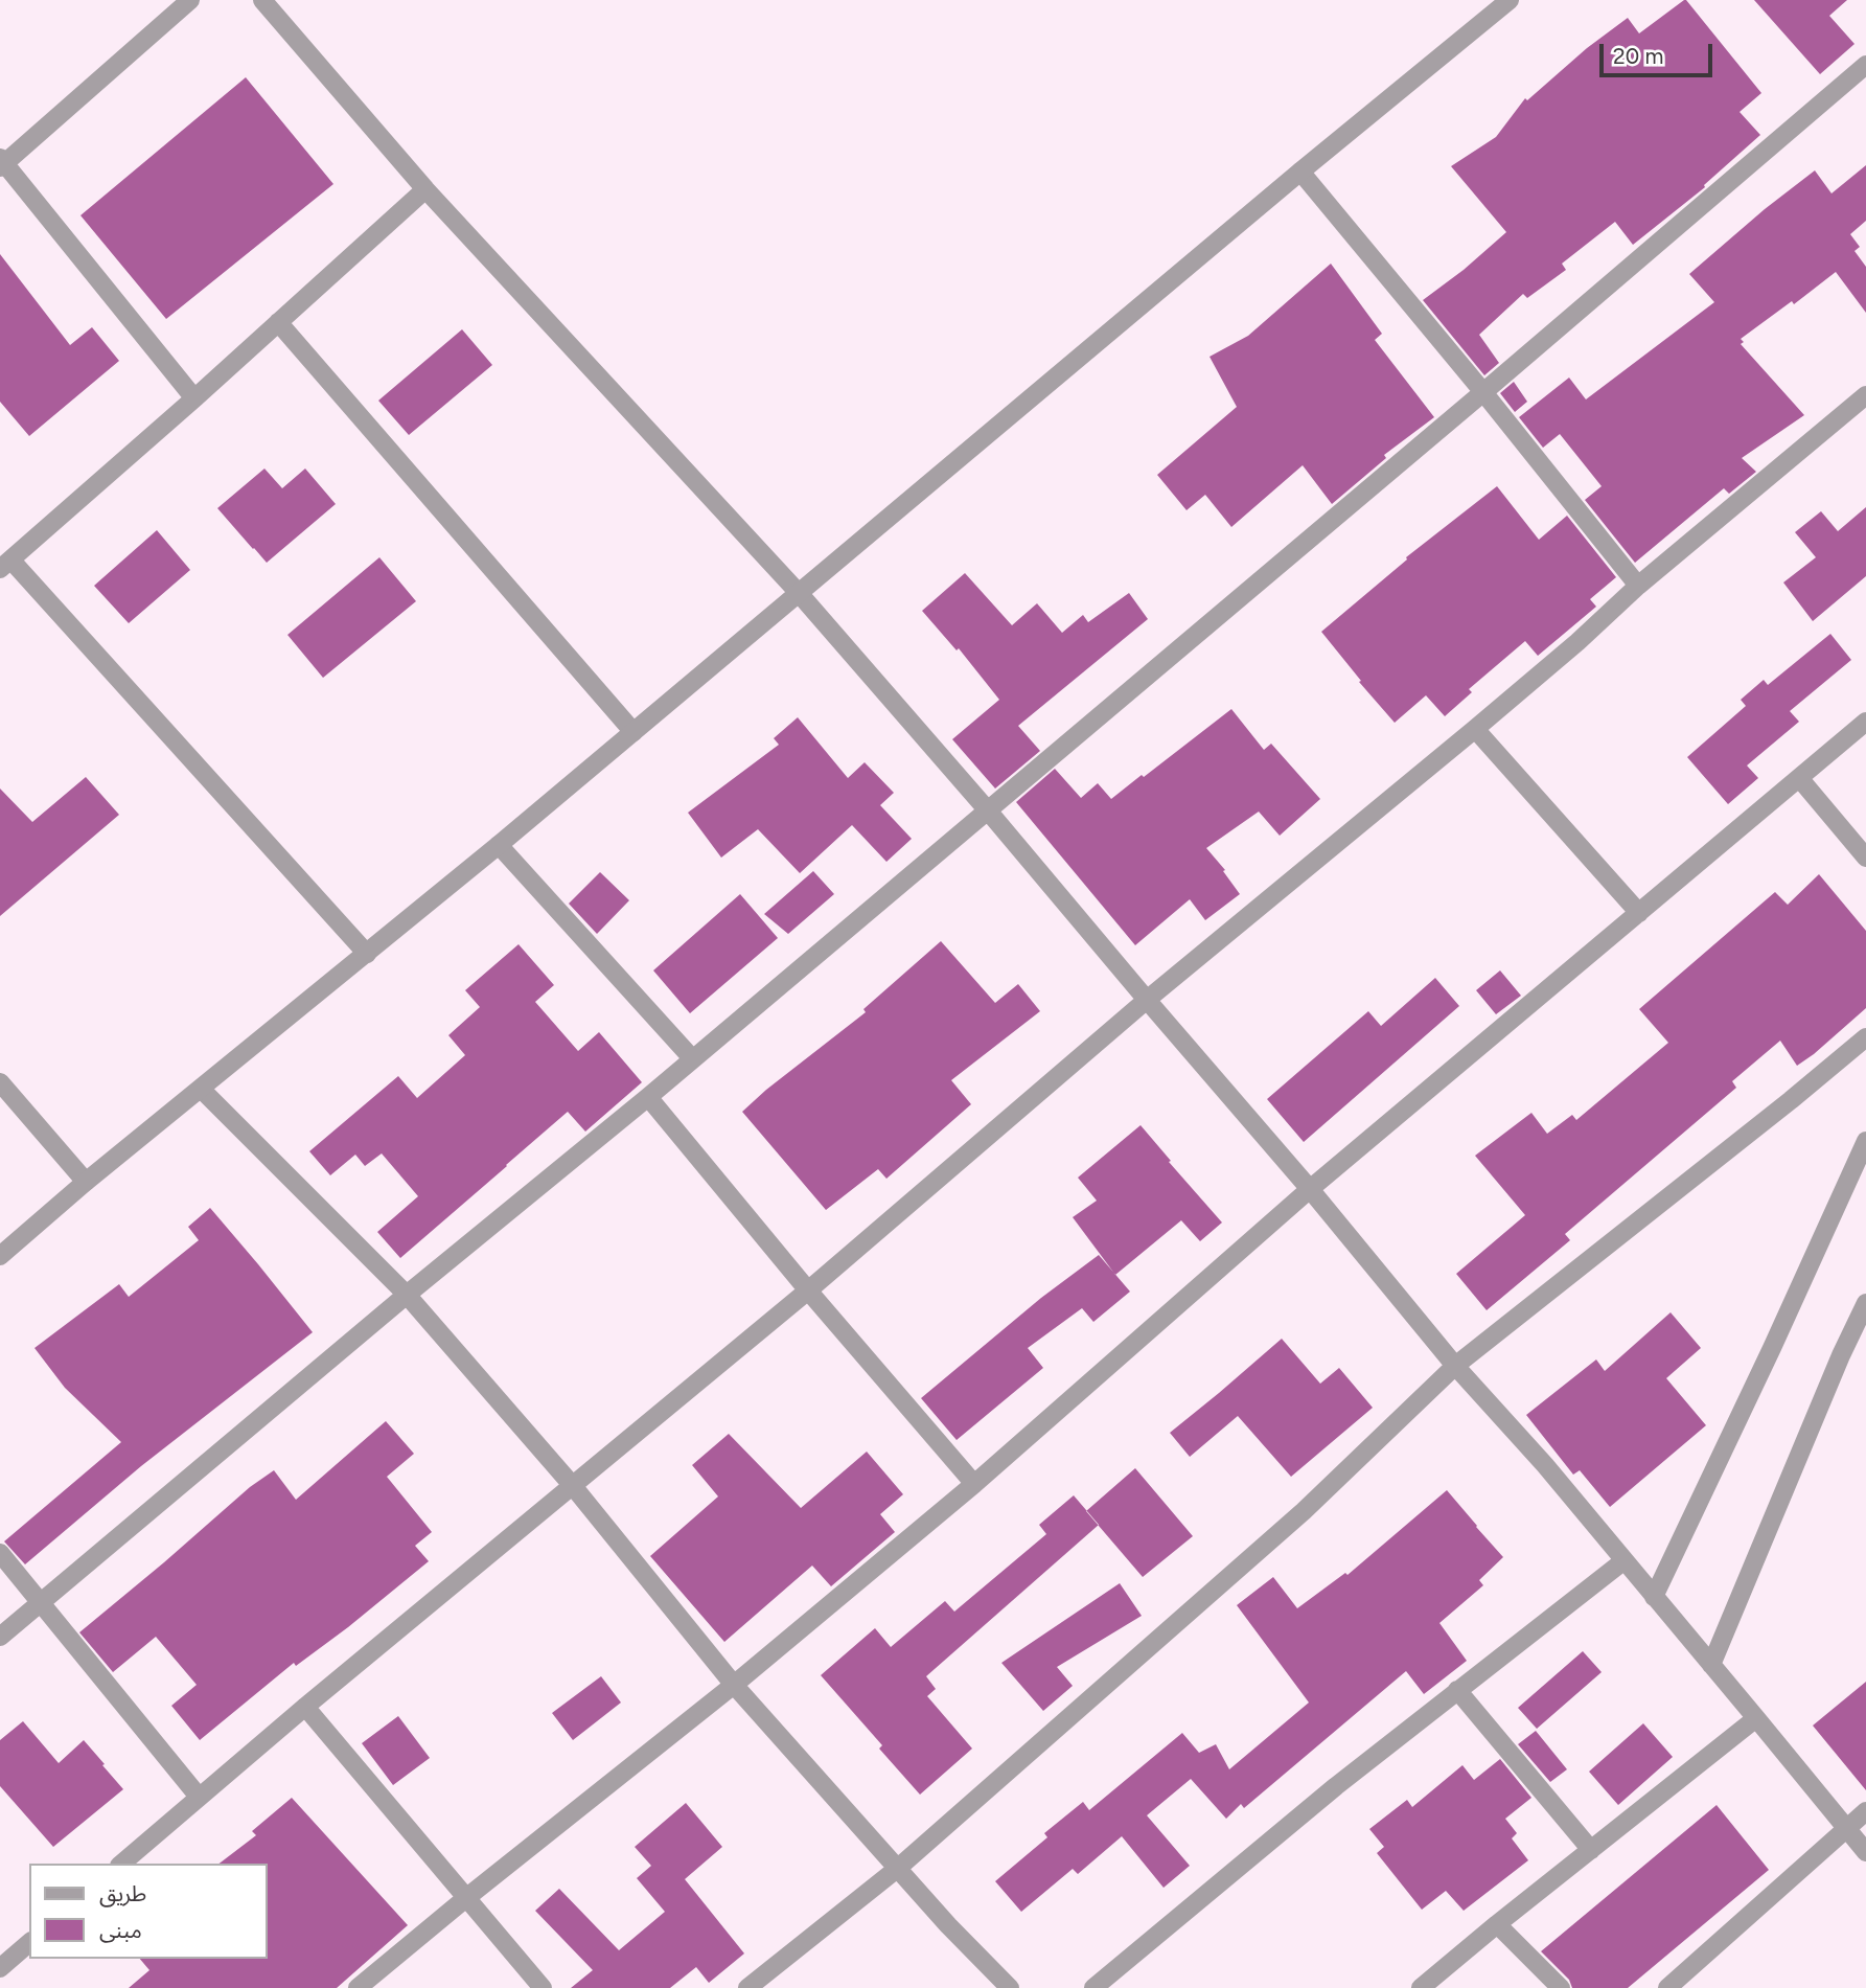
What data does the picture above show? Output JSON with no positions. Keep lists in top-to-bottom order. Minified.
{"legend":["طريق","مبنى"],"scale_bar":"20 m"}
